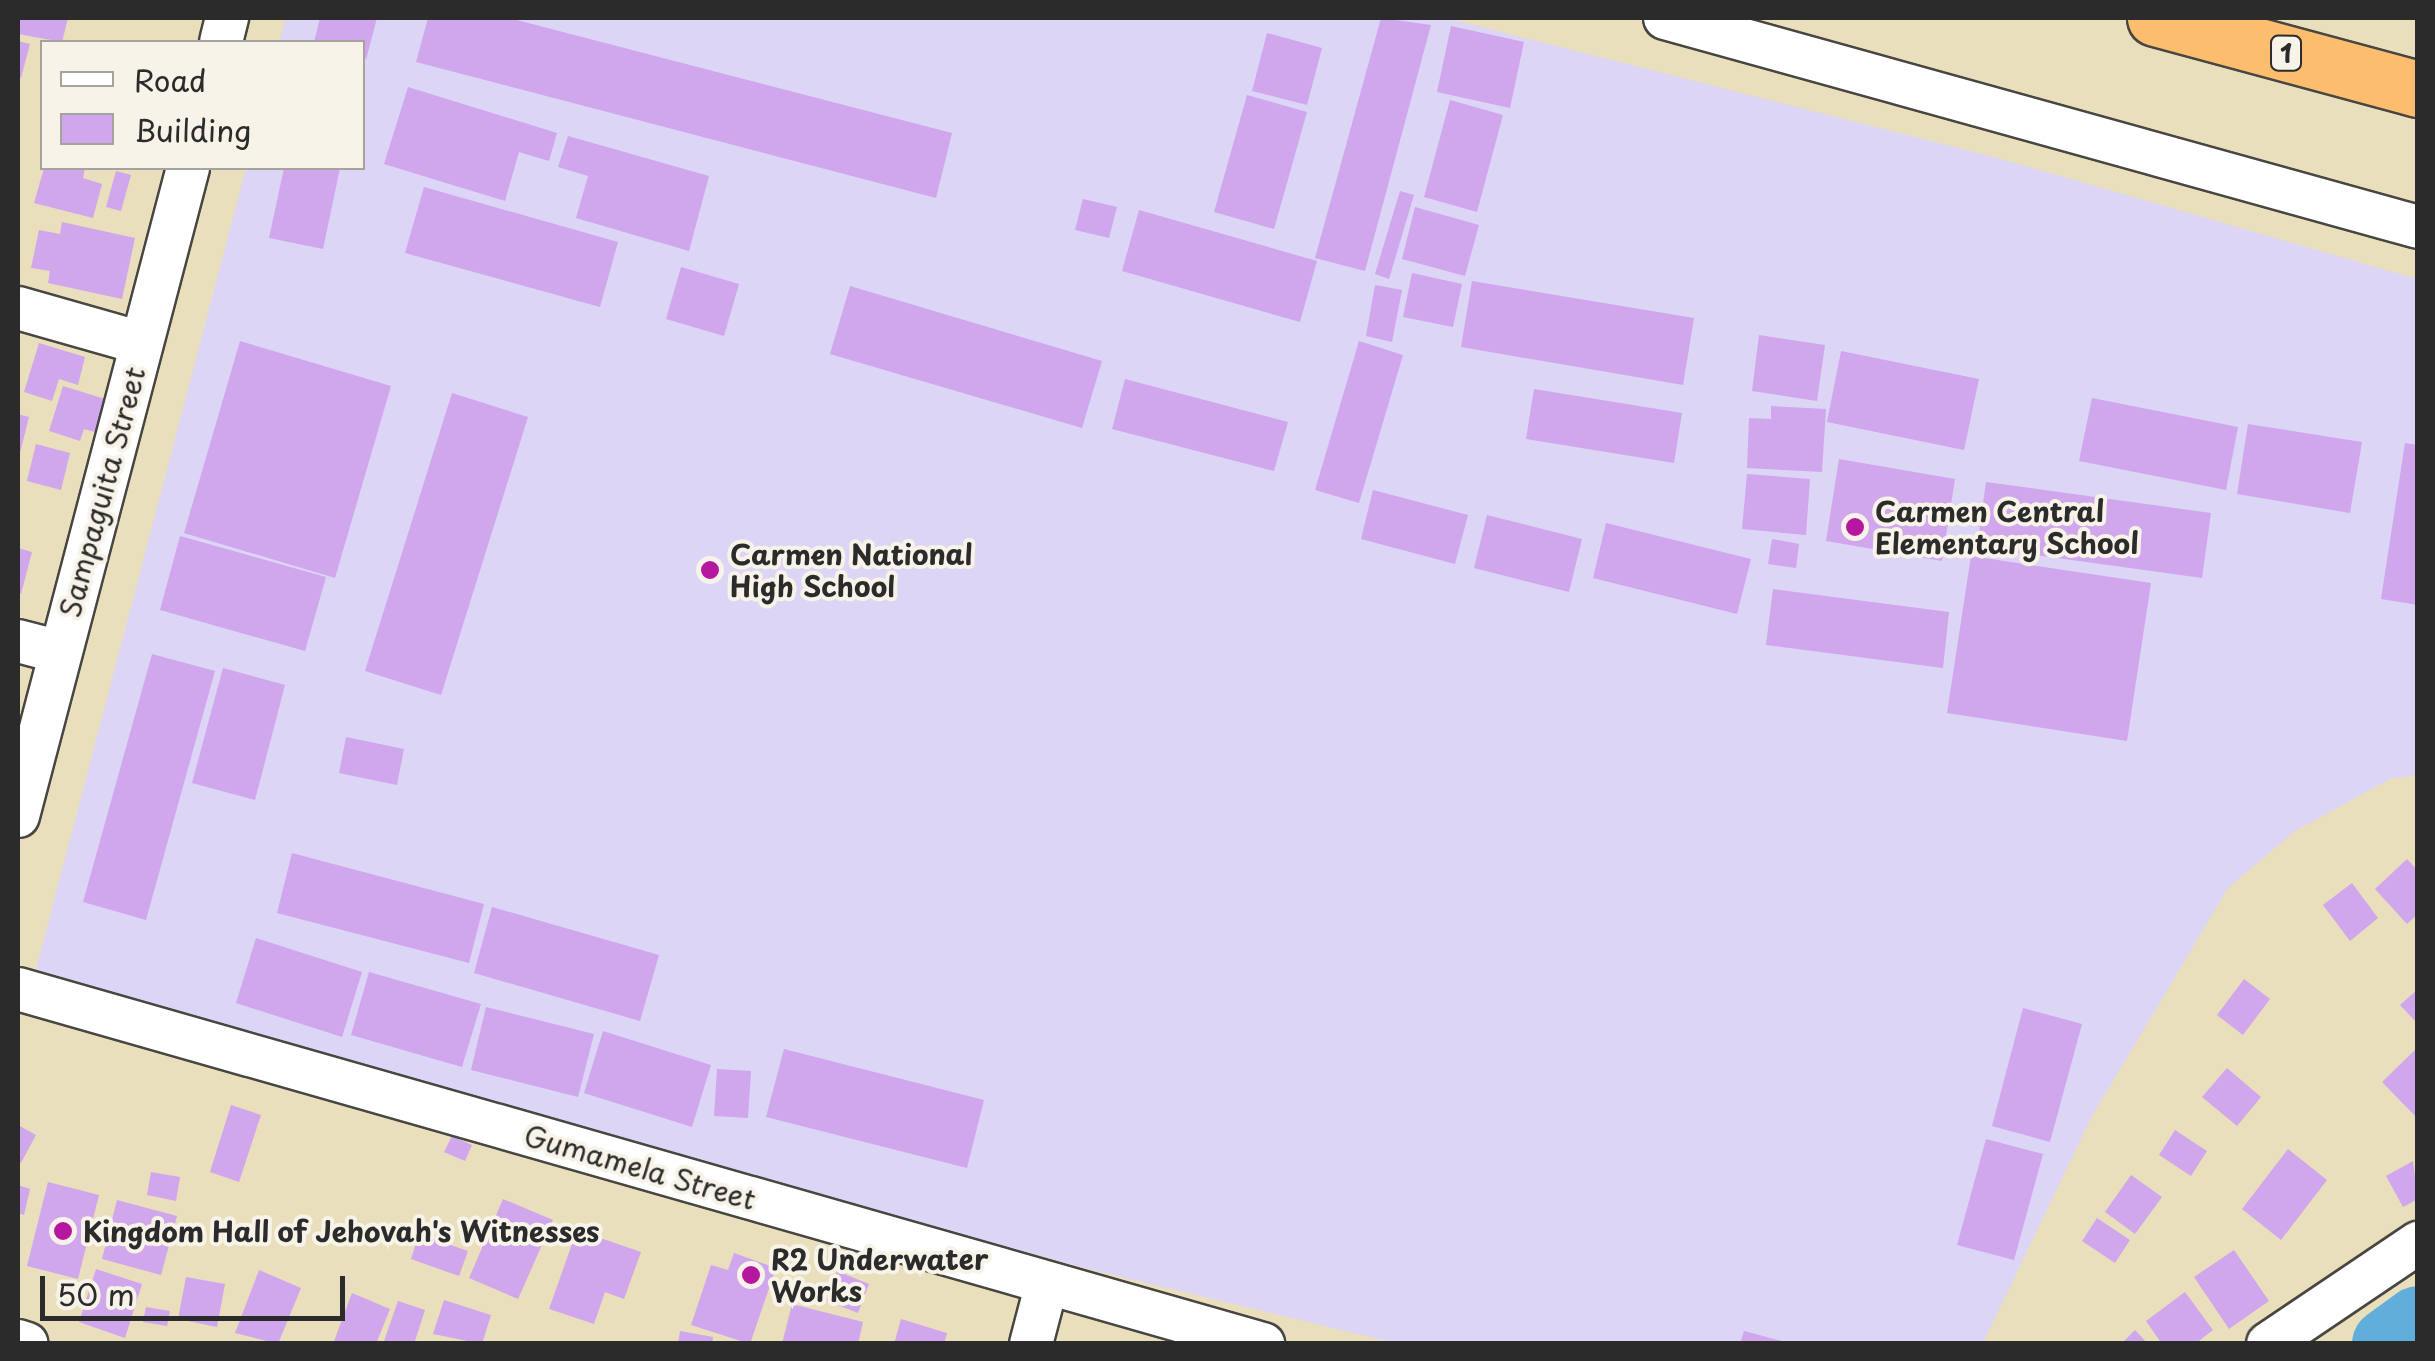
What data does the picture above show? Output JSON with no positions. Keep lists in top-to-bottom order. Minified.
{"streets":{"highway":["1"],"street":["Sampaguita Street","Gumamela Street"]},"places":["Carmen Central Elementary School","Carmen National High School","Kingdom Hall of Jehovah's Witnesses","R2 Underwater Works"],"legend":["Road","Building"],"scale_bar":"50 m"}
